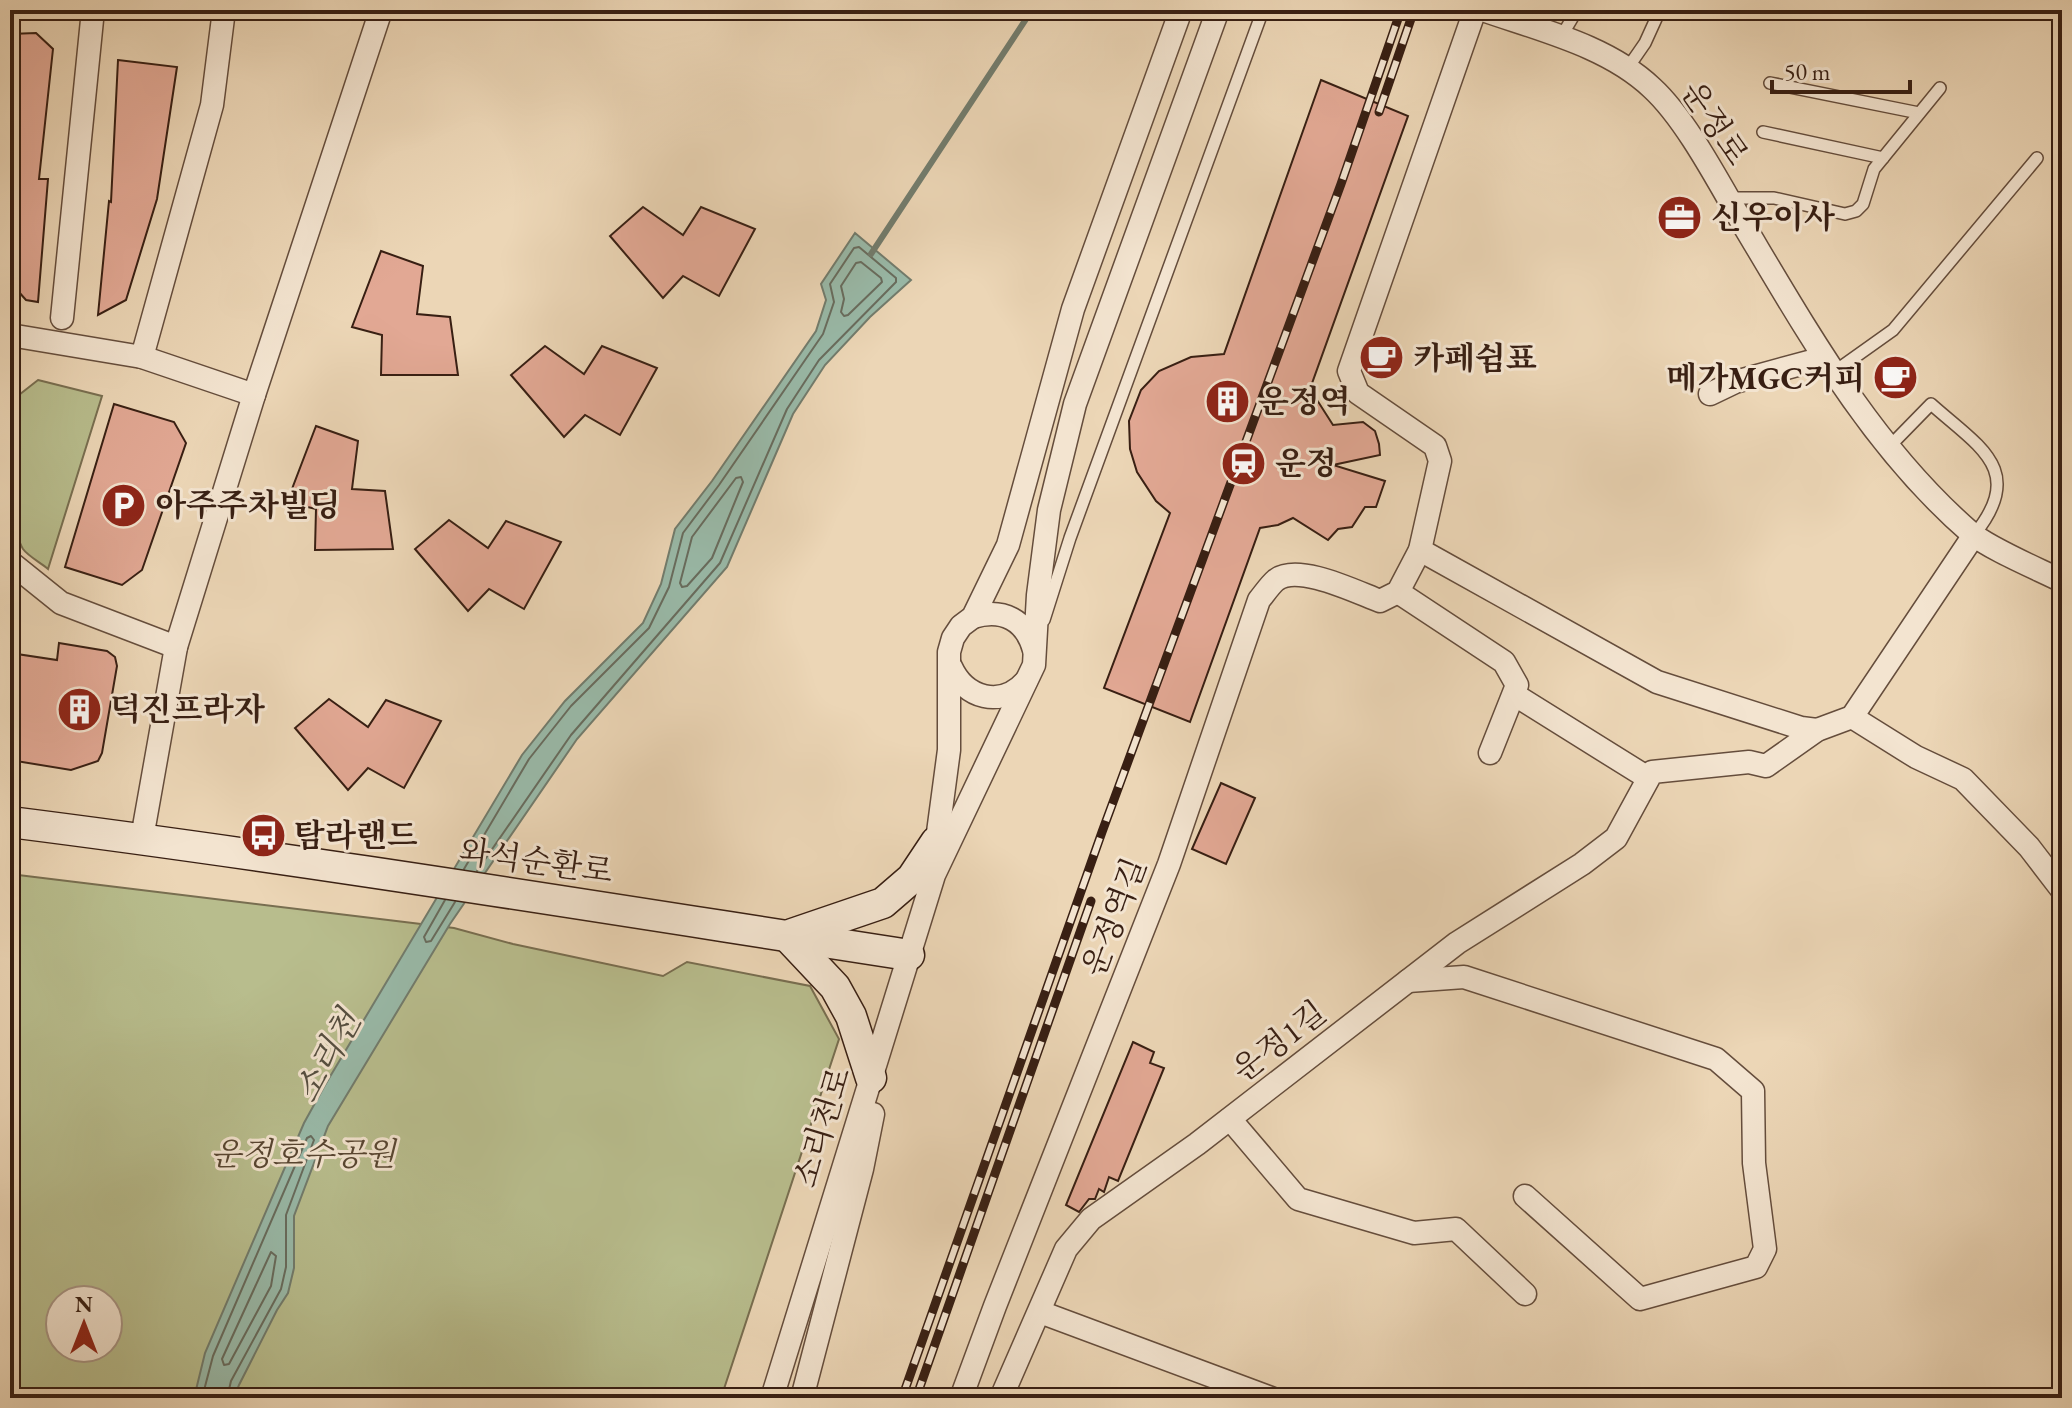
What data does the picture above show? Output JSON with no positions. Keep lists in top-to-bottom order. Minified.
{"streets":{"street":["운정로","와석순환로","운정역길","운정1길","소리천로"]},"crossings":[["와석순환로","소리천로"]],"water":["소리천"],"parks":["운정호수공원"],"places":{"office":["신우이사"],"cafe":["카페쉼표","메가MGC커피"],"building":["운정역","덕진프라자"],"station":["운정"],"parking":["아주주차빌딩"],"bus stop":["탐라랜드"]},"scale_bar":"50 m","north":"top"}
